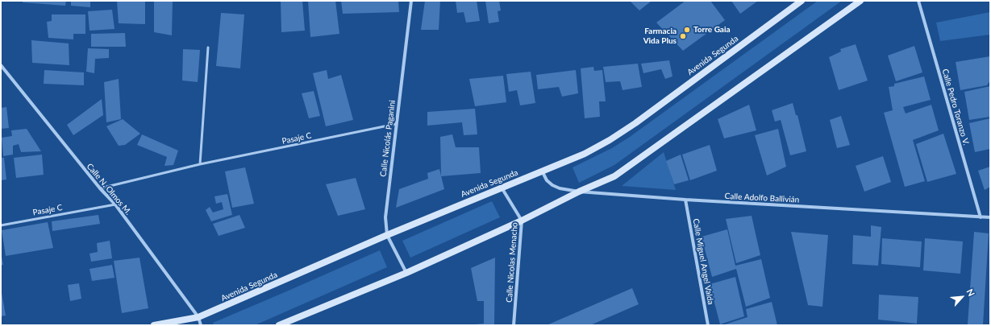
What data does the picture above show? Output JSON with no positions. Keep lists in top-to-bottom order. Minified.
{"streets":{"main road":["Avenida Segunda"],"street":["Calle Pedro Toranzo V.","Calle Nicolás Paganini","Calle N. Olmos M.","Calle Adolfo Ballivián","Calle Miguel Angel Valda","Calle Nicolas Menacho"],"lane":["Pasaje C"]},"crossings":[["Avenida Segunda","Calle Nicolás Paganini"],["Avenida Segunda","Calle N. Olmos M."],["Avenida Segunda","Calle Adolfo Ballivián"],["Avenida Segunda","Calle Nicolas Menacho"],["Calle Pedro Toranzo V.","Calle Adolfo Ballivián"],["Pasaje C","Calle Nicolás Paganini"],["Pasaje C","Calle N. Olmos M."],["Calle Adolfo Ballivián","Calle Miguel Angel Valda"]],"places":["Torre Gaia","Farmacia Vida Plus"],"north":"top right"}
